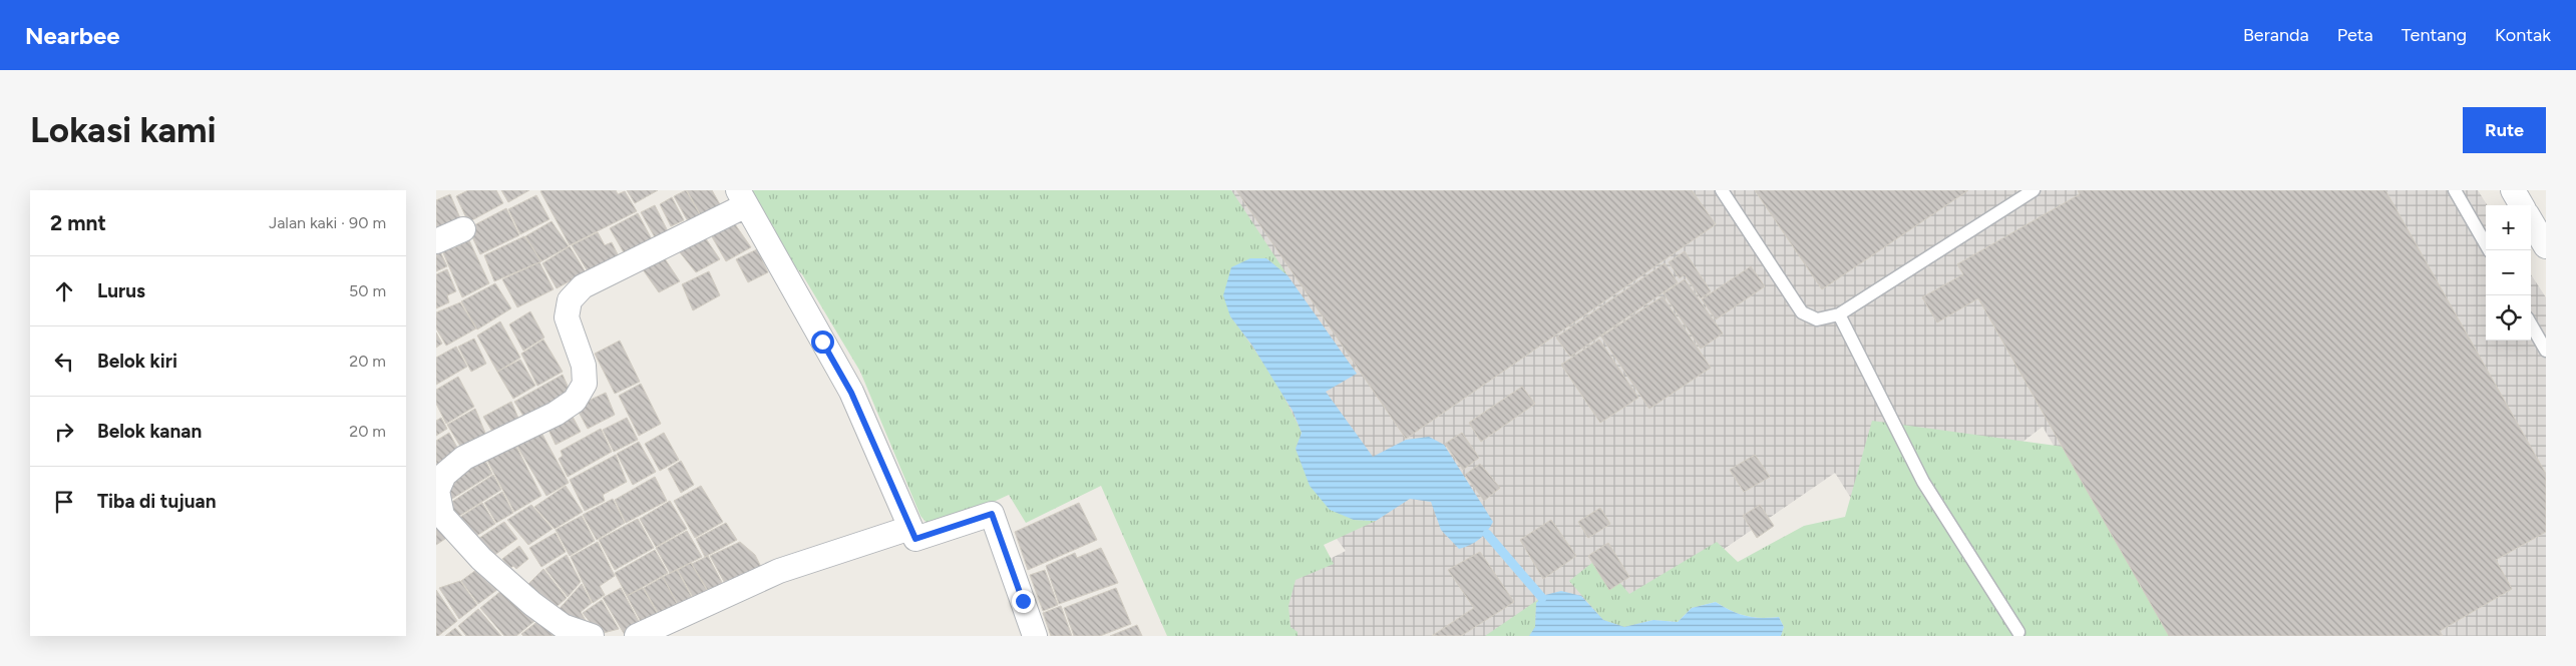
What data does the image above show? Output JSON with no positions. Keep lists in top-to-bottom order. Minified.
{"page":{"header":"Nearbee","nav":["Beranda","Peta","Tentang","Kontak"],"buttons":"Rute","title":"Lokasi kami","heading":["2 mnt","Jalan kaki · 90 m"],"map_buttons":["+","−"],"list":[["Lurus","50 m"],["Belok kiri","20 m"],["Belok kanan","20 m"],"Tiba di tujuan"]}}
